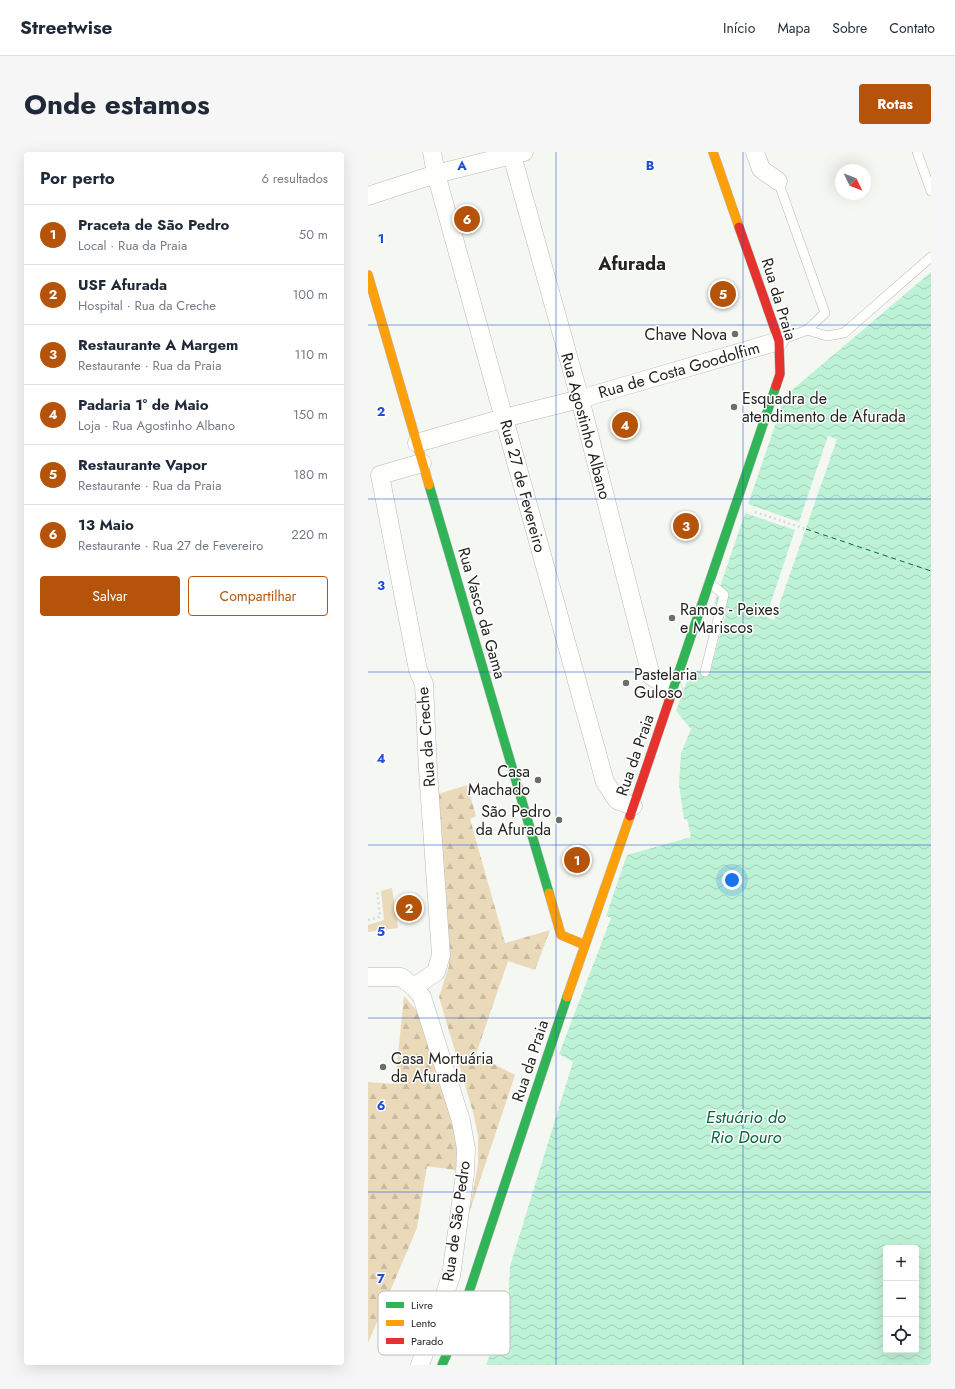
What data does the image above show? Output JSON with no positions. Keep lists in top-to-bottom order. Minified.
{"streets":{"main road":["Rua da Praia","Rua Vasco da Gama"],"street":["Rua de Costa Goodolfim","Rua Agostinho Albano","Rua 27 de Fevereiro","Rua da Creche","Rua de São Pedro"]},"crossings":[["Rua da Praia","Rua de Costa Goodolfim"],["Rua da Praia","Rua Agostinho Albano"],["Rua da Praia","Rua 27 de Fevereiro"],["Rua da Praia","Rua Vasco da Gama"],["Rua de Costa Goodolfim","Rua Agostinho Albano"],["Rua de Costa Goodolfim","Rua 27 de Fevereiro"],["Rua de Costa Goodolfim","Rua Vasco da Gama"],["Rua Vasco da Gama","Rua da Creche"],["Rua da Creche","Rua de São Pedro"]],"districts":["Afurada"],"water":["Estuário do Rio Douro"],"places":["Chave Nova","Esquadra de atendimento de Afurada","Ramos - Peixes e Mariscos","Pastelaria Guloso","Casa Machado","São Pedro da Afurada","Casa Mortuária da Afurada"],"legend":["Livre","Lento","Parado"],"north":"bottom right","page":{"header":"Streetwise","nav":["Início","Mapa","Sobre","Contato"],"title":"Onde estamos","buttons":["Rotas",["Salvar","Compartilhar"]],"heading":["Por perto","6 resultados"],"list":[{"mark":"1","name":"Praceta de São Pedro","note":"Local · Rua da Praia","value":"50 m"},{"mark":"2","name":"USF Afurada","note":"Hospital · Rua da Creche","value":"100 m"},{"mark":"3","name":"Restaurante A Margem","note":"Restaurante · Rua da Praia","value":"110 m"},{"mark":"4","name":"Padaria 1° de Maio","note":"Loja · Rua Agostinho Albano","value":"150 m"},{"mark":"5","name":"Restaurante Vapor","note":"Restaurante · Rua da Praia","value":"180 m"},{"mark":"6","name":"13 Maio","note":"Restaurante · Rua 27 de Fevereiro","value":"220 m"}],"pins":["6","5","4","3","1","2"],"map_buttons":["+","−"]},"grid":{"columns":["A","B"],"rows":["1","2","3","4","5","6","7"]}}
